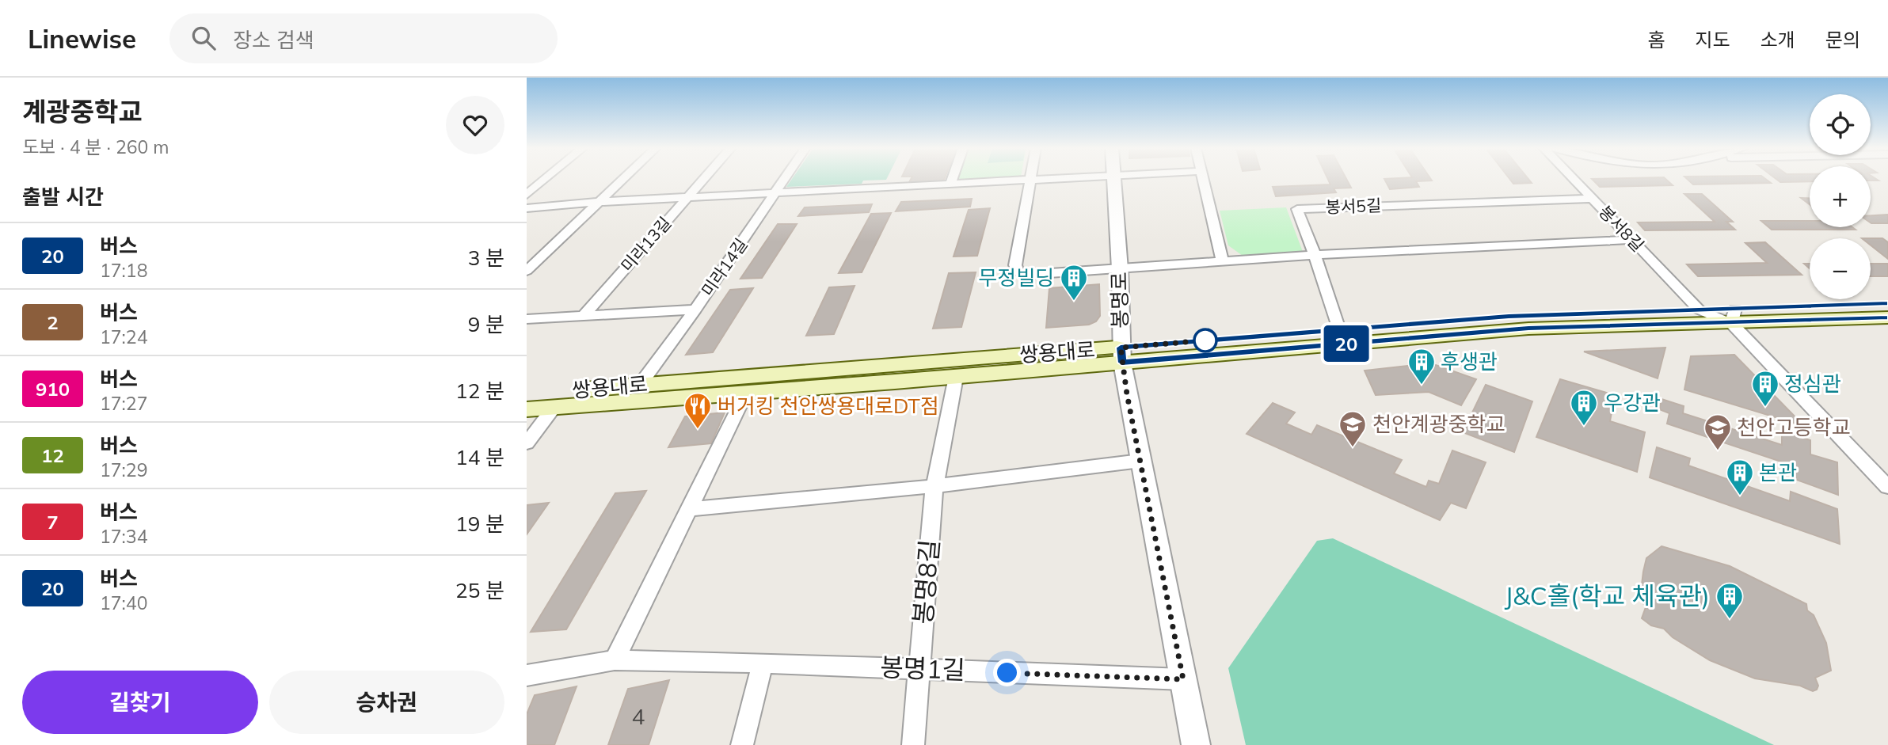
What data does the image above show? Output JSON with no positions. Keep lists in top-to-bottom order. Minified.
{"streets":{"main road":["쌍용대로"],"street":["봉서5길","봉서8길","미라13길","미라14길","봉명로","봉명8길","봉명1길"]},"crossings":[["봉서5길","봉서8길"],["봉서5길","쌍용대로"],["봉서8길","쌍용대로"],["미라14길","쌍용대로"],["봉명로","쌍용대로"],["봉명로","봉명1길"],["쌍용대로","봉명8길"],["봉명8길","봉명1길"]],"places":{"building":["무정빌딩","후생관","정심관","우강관","본관","J&C홀(학교 체육관)"],"restaurant":["버거킹 천안쌍용대로DT점"],"school or university":["천안계광중학교","천안고등학교"]},"lines":["bus line 20"],"house_numbers":["4"],"page":{"header":"Linewise","search":"장소 검색","nav":["홈","지도","소개","문의"],"heading":[["계광중학교","도보 · 4 분 · 260 m"],"출발 시간"],"on_map":"20","map_buttons":["+","−"],"list":[{"mark":"20","name":"버스","note":"17:18","value":"3 분"},{"mark":"2","name":"버스","note":"17:24","value":"9 분"},{"mark":"910","name":"버스","note":"17:27","value":"12 분"},{"mark":"12","name":"버스","note":"17:29","value":"14 분"},{"mark":"7","name":"버스","note":"17:34","value":"19 분"},{"mark":"20","name":"버스","note":"17:40","value":"25 분"}],"buttons":["길찾기","승차권"]}}
